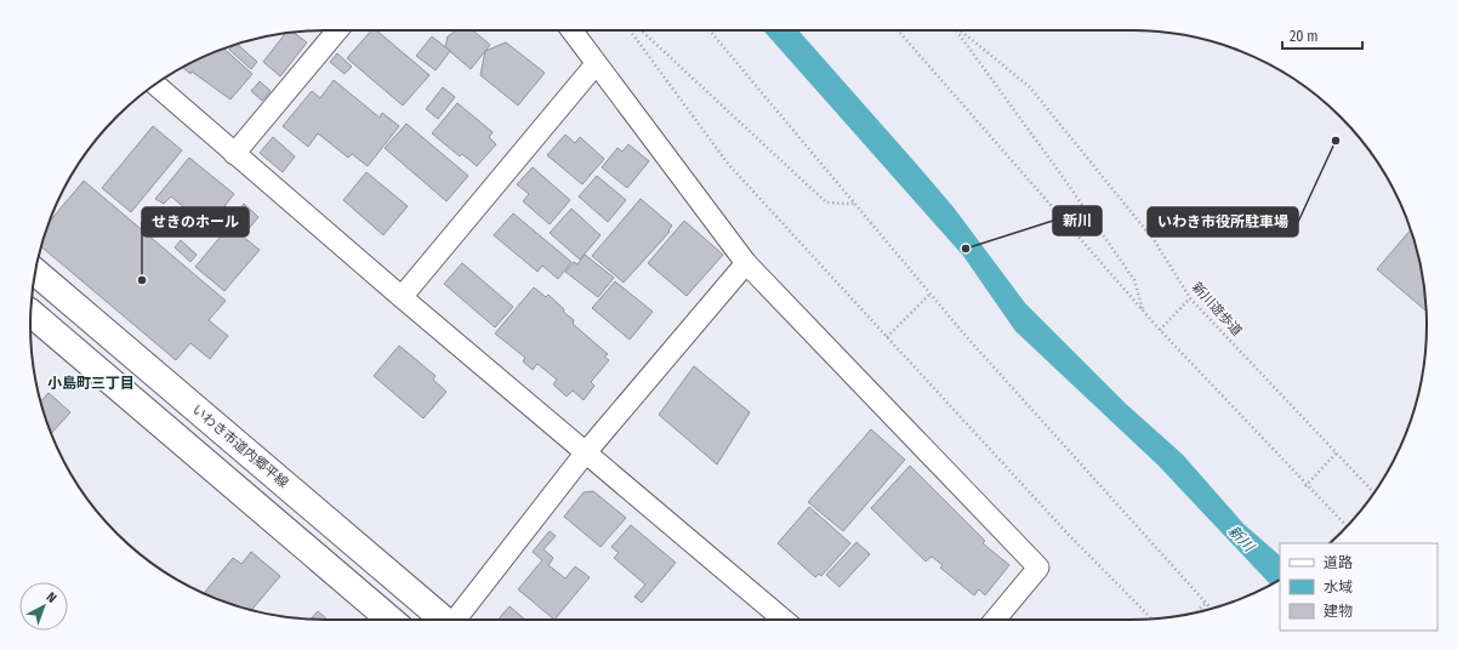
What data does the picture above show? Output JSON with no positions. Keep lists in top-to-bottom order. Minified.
{"streets":{"street":["いわき市道内郷平線"],"path":["新川遊歩道"]},"districts":["小島町三丁目"],"water":["新川"],"places":["いわき市役所駐車場","新川","せきのホール"],"legend":["道路","水域","建物"],"scale_bar":"20 m","north":"top right"}
